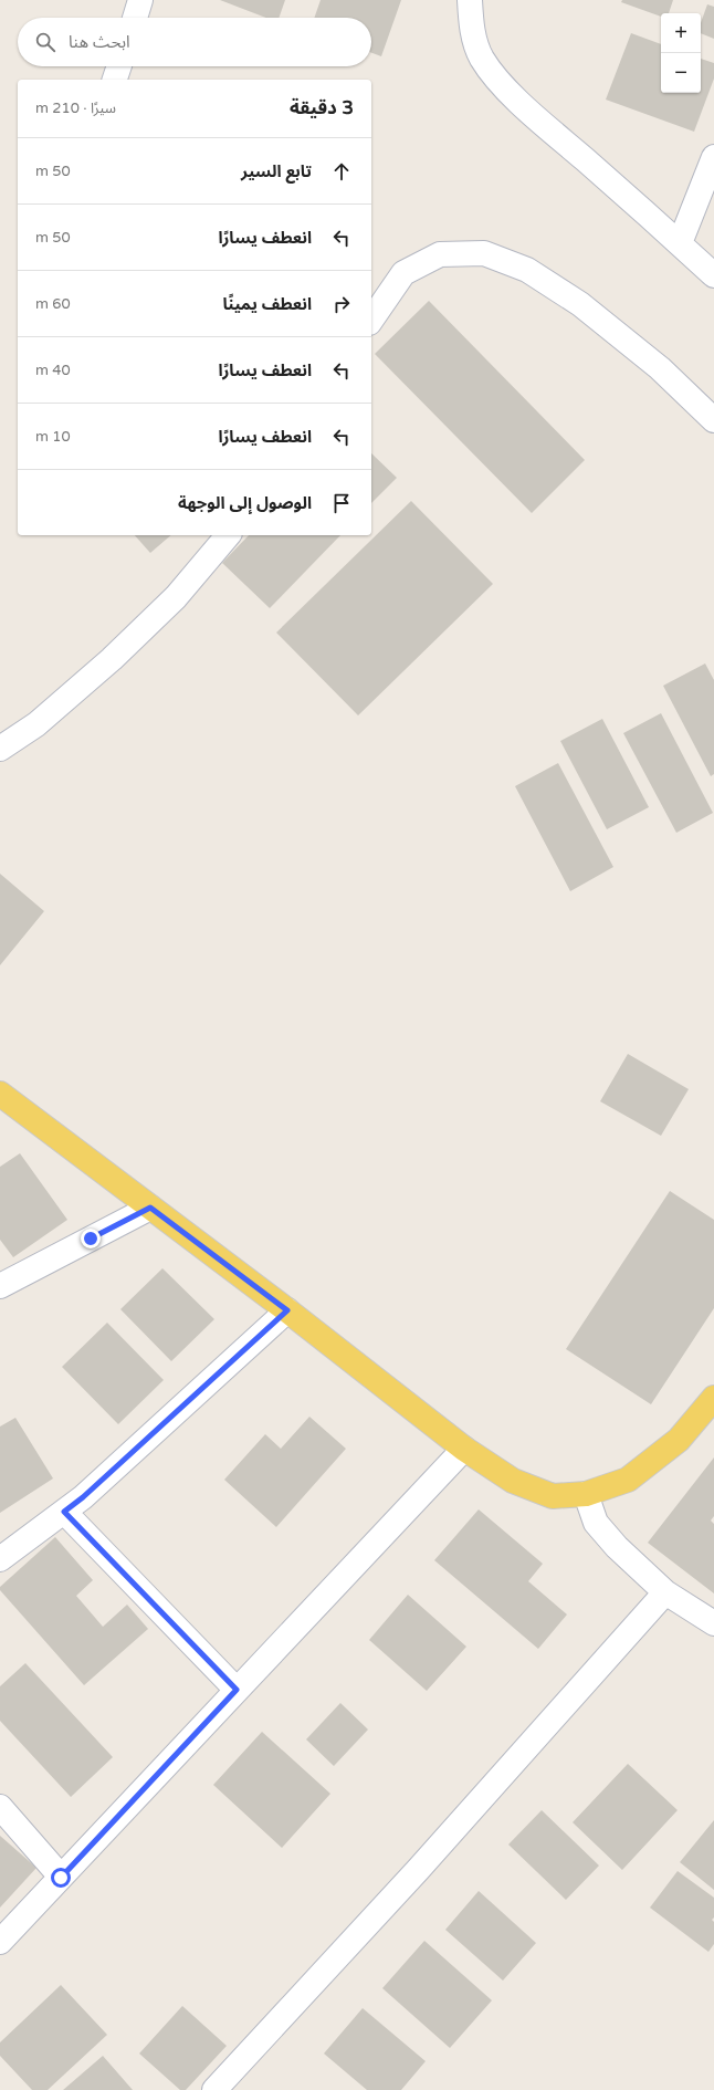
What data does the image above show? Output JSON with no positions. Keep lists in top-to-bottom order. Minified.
{"page":{"map_buttons":["+","−"],"search":"ابحث هنا","heading":["3 دقيقة","سيرًا · 210 m"],"list":[["تابع السير","50 m"],["انعطف يسارًا","50 m"],["انعطف يمينًا","60 m"],["انعطف يسارًا","40 m"],["انعطف يسارًا","10 m"],"الوصول إلى الوجهة"]}}
